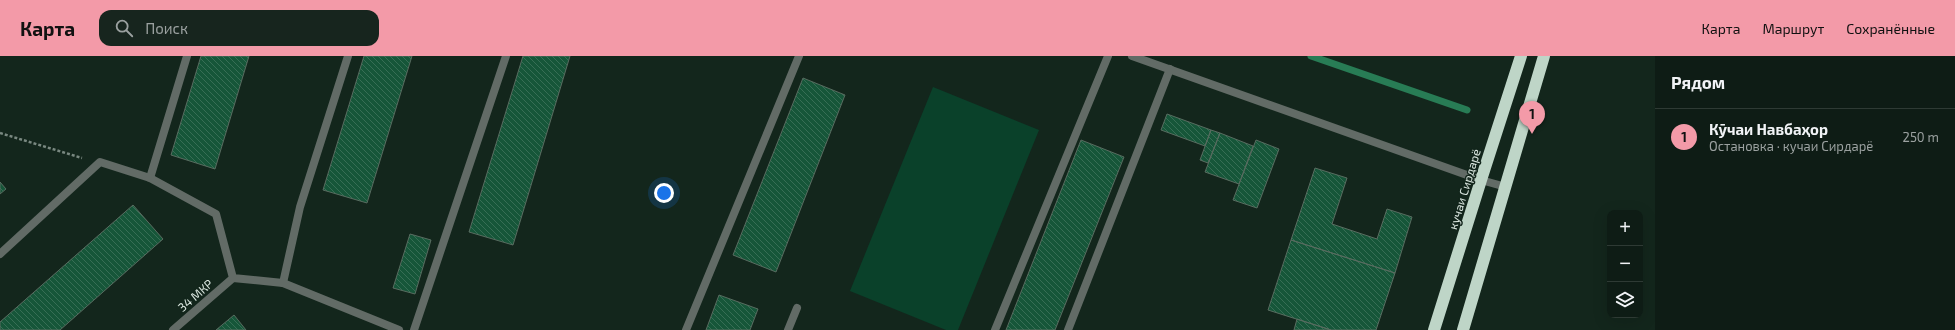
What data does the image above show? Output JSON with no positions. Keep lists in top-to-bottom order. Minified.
{"streets":{"highway":["кучаи Сирдарё"],"street":["34 МКР"]},"page":{"header":"Карта","search":"Поиск","nav":["Карта","Маршрут","Сохранённые"],"heading":"Рядом","pins":"1","list":[{"mark":"1","name":"Кӯчаи Навбаҳор","note":"Остановка · кучаи Сирдарё","value":"250 m"}],"map_buttons":["+","−"]}}
